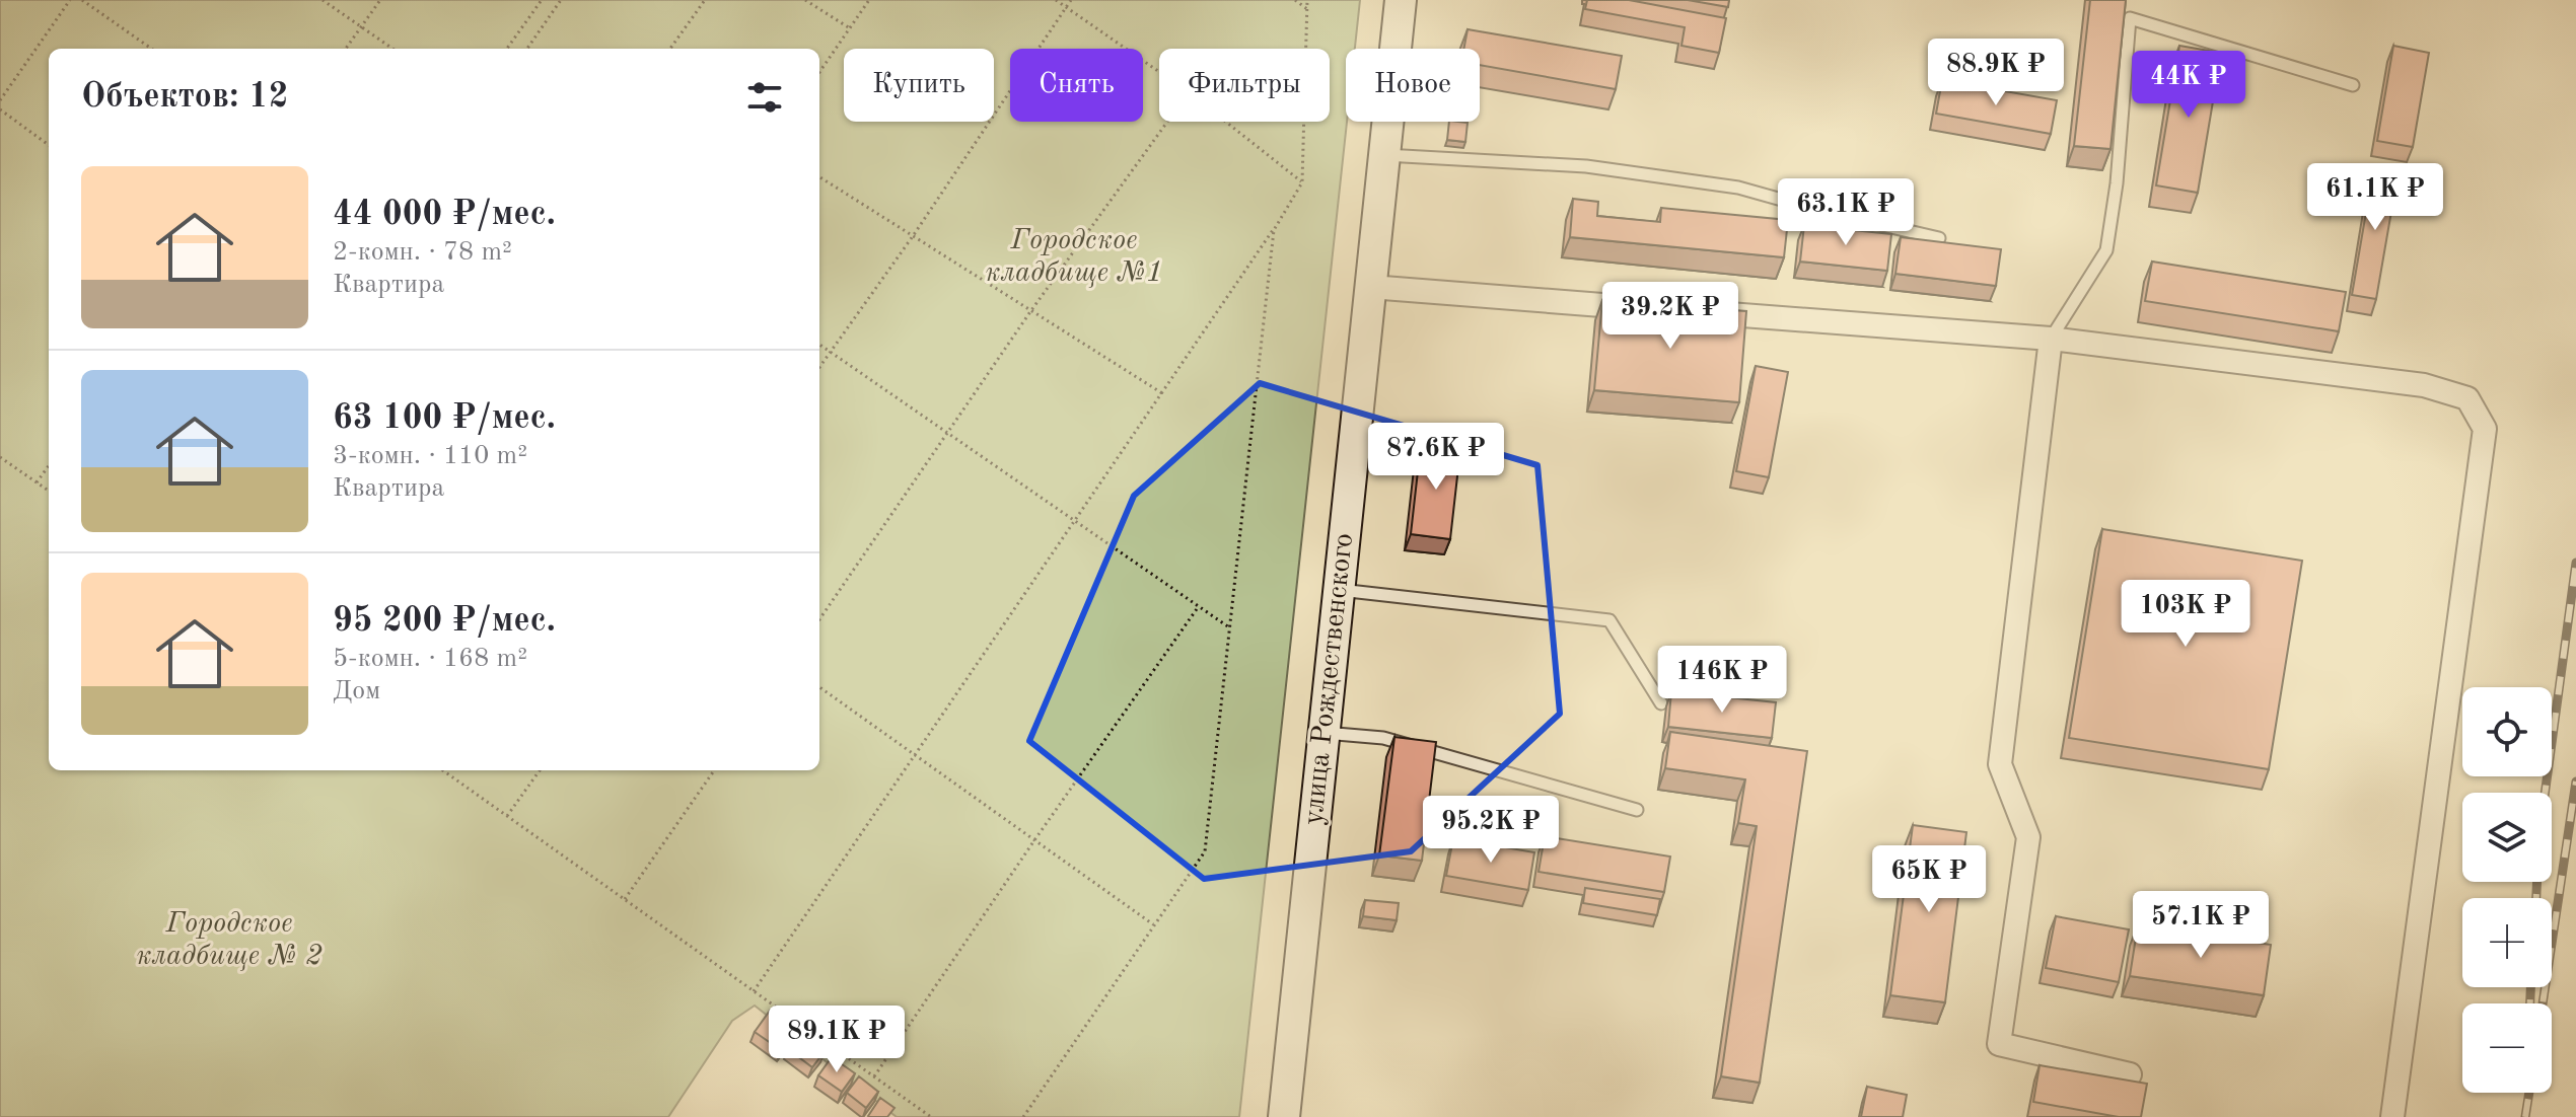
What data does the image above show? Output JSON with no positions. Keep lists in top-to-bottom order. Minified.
{"streets":{"main road":["улица Рождественского"]},"parks":["Городское кладбище №1","Городское кладбище № 2"],"page":{"price":["88.9K ₽","44K ₽","61.1K ₽","63.1K ₽","39.2K ₽","87.6K ₽","103K ₽","146K ₽","95.2K ₽","65K ₽","57.1K ₽","89.1K ₽"],"chip":["Купить","Снять","Фильтры","Новое"],"heading":"Объектов: 12","list":[{"name":"44 000 ₽/мес.","note":"2-комн. · 78 m² · Квартира"},{"name":"63 100 ₽/мес.","note":"3-комн. · 110 m² · Квартира"},{"name":"95 200 ₽/мес.","note":"5-комн. · 168 m² · Дом"}],"map_buttons":["+","−"]}}
